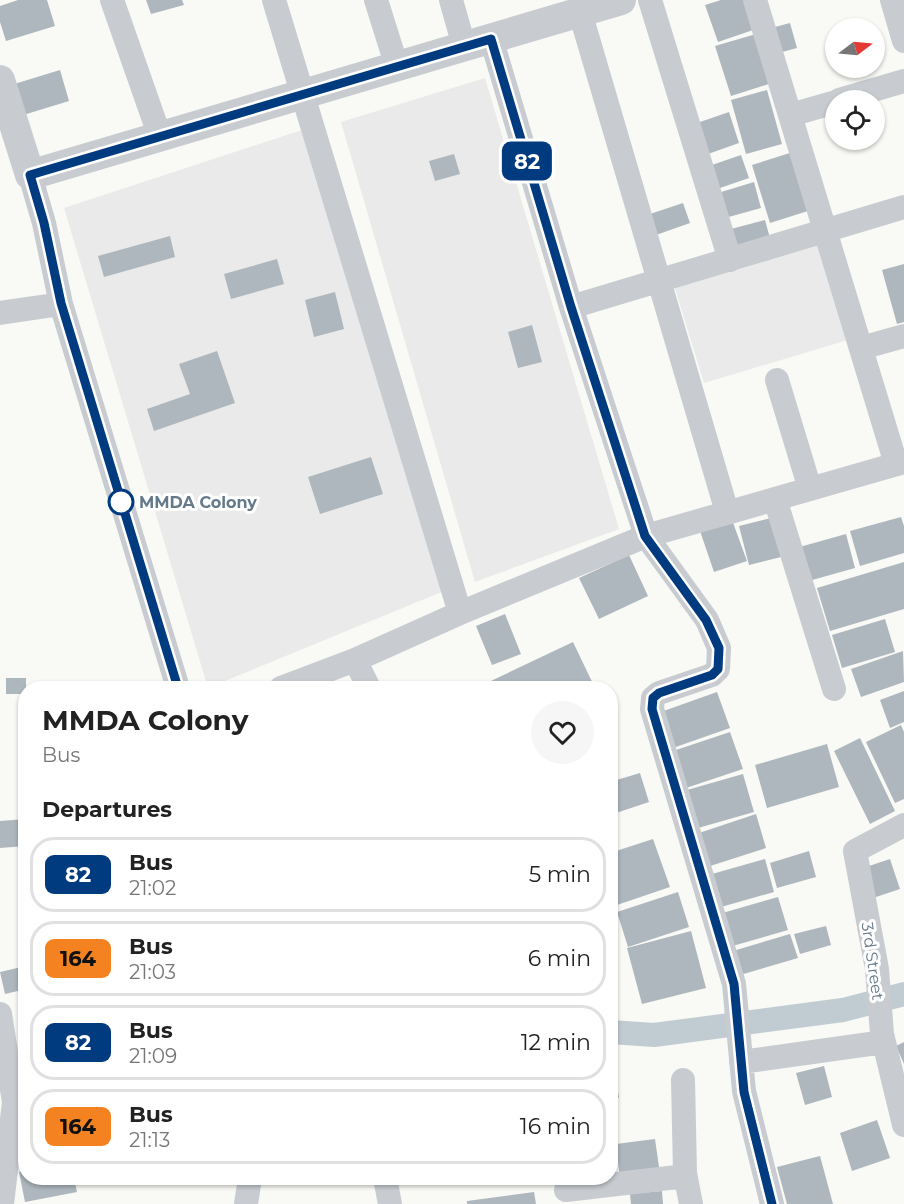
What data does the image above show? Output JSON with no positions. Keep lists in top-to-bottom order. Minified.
{"streets":{"street":["3rd Street"]},"places":["MMDA Colony"],"lines":["bus line 82"],"north":"right","page":{"on_map":"82","heading":[["MMDA Colony","Bus"],"Departures"],"list":[{"mark":"82","name":"Bus","note":"21:02","value":"5 min"},{"mark":"164","name":"Bus","note":"21:03","value":"6 min"},{"mark":"82","name":"Bus","note":"21:09","value":"12 min"},{"mark":"164","name":"Bus","note":"21:13","value":"16 min"}]}}
